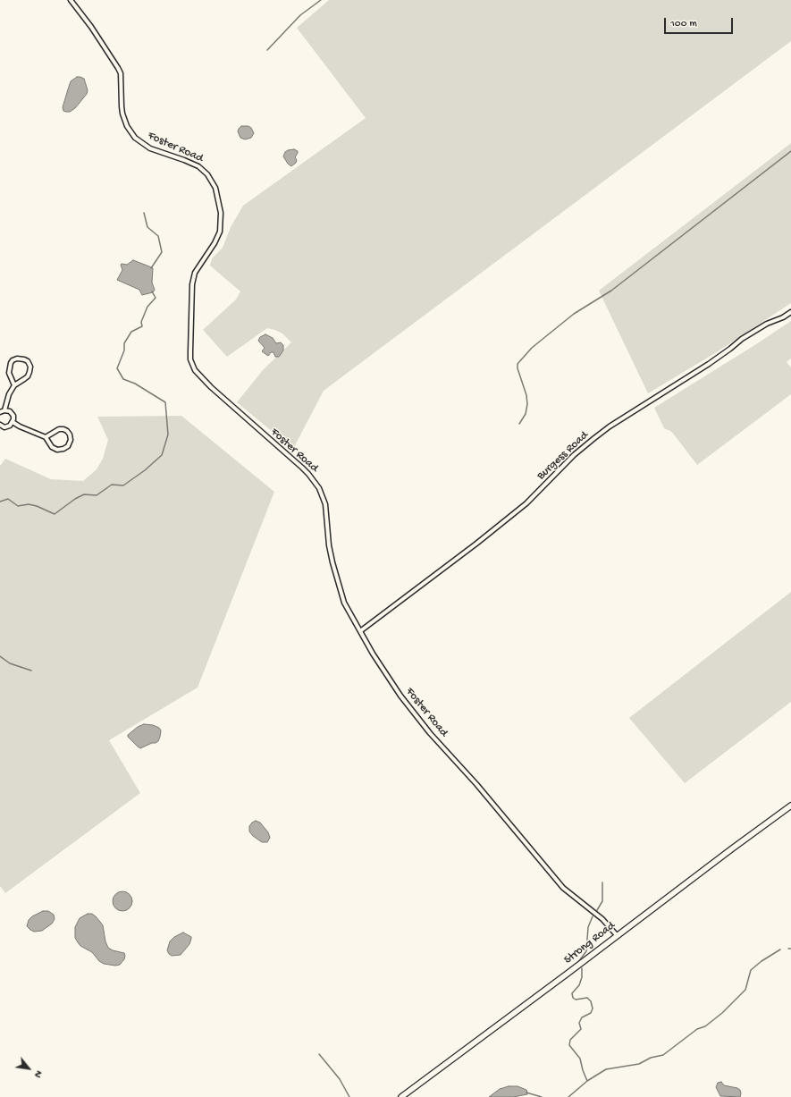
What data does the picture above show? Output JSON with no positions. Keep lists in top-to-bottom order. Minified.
{"streets":{"street":["Foster Road","Burgess Road","Strong Road"]},"crossings":[["Foster Road","Burgess Road"],["Foster Road","Strong Road"]],"scale_bar":"100 m","north":"bottom right"}
